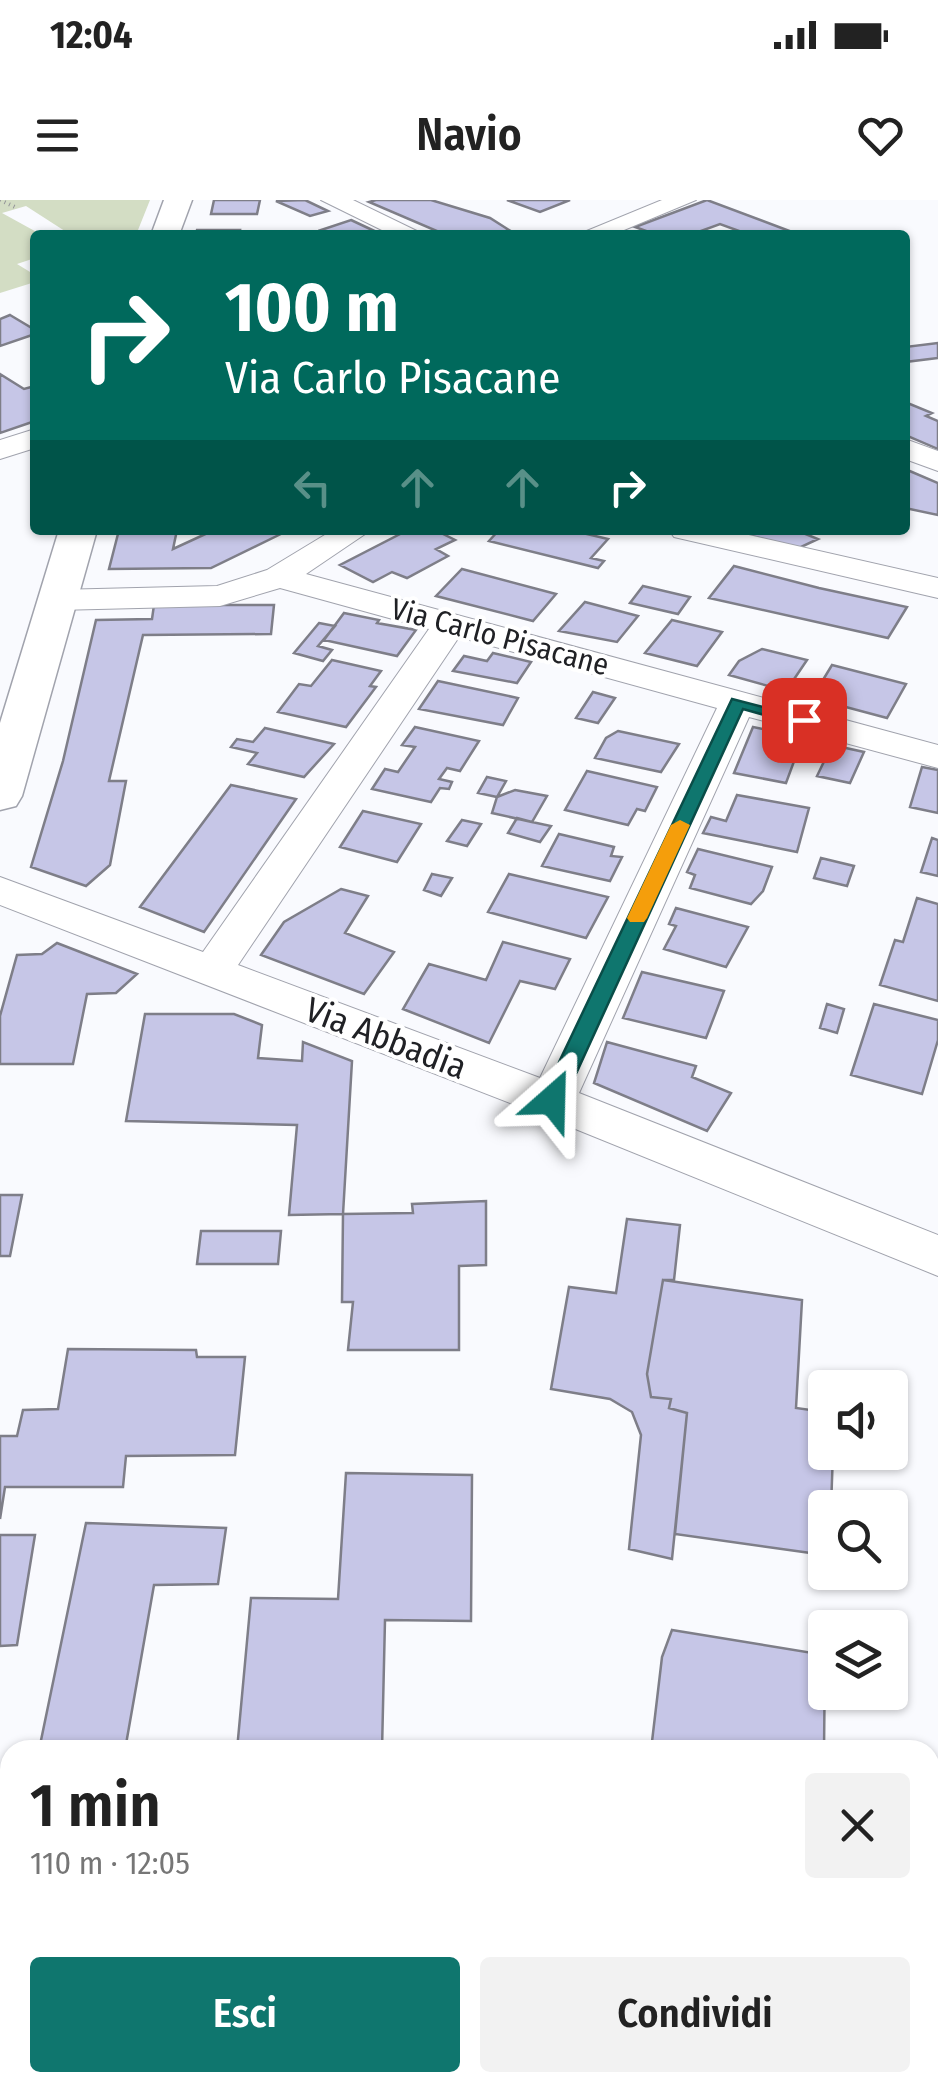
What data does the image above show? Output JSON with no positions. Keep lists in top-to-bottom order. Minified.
{"streets":{"street":["Via Carlo Pisacane","Via Abbadia"]},"page":{"status":"12:04","header":"Navio","turn":["100 m","Via Carlo Pisacane"],"heading":["1 min","110 m · 12:05"],"buttons":["Esci","Condividi"]}}
